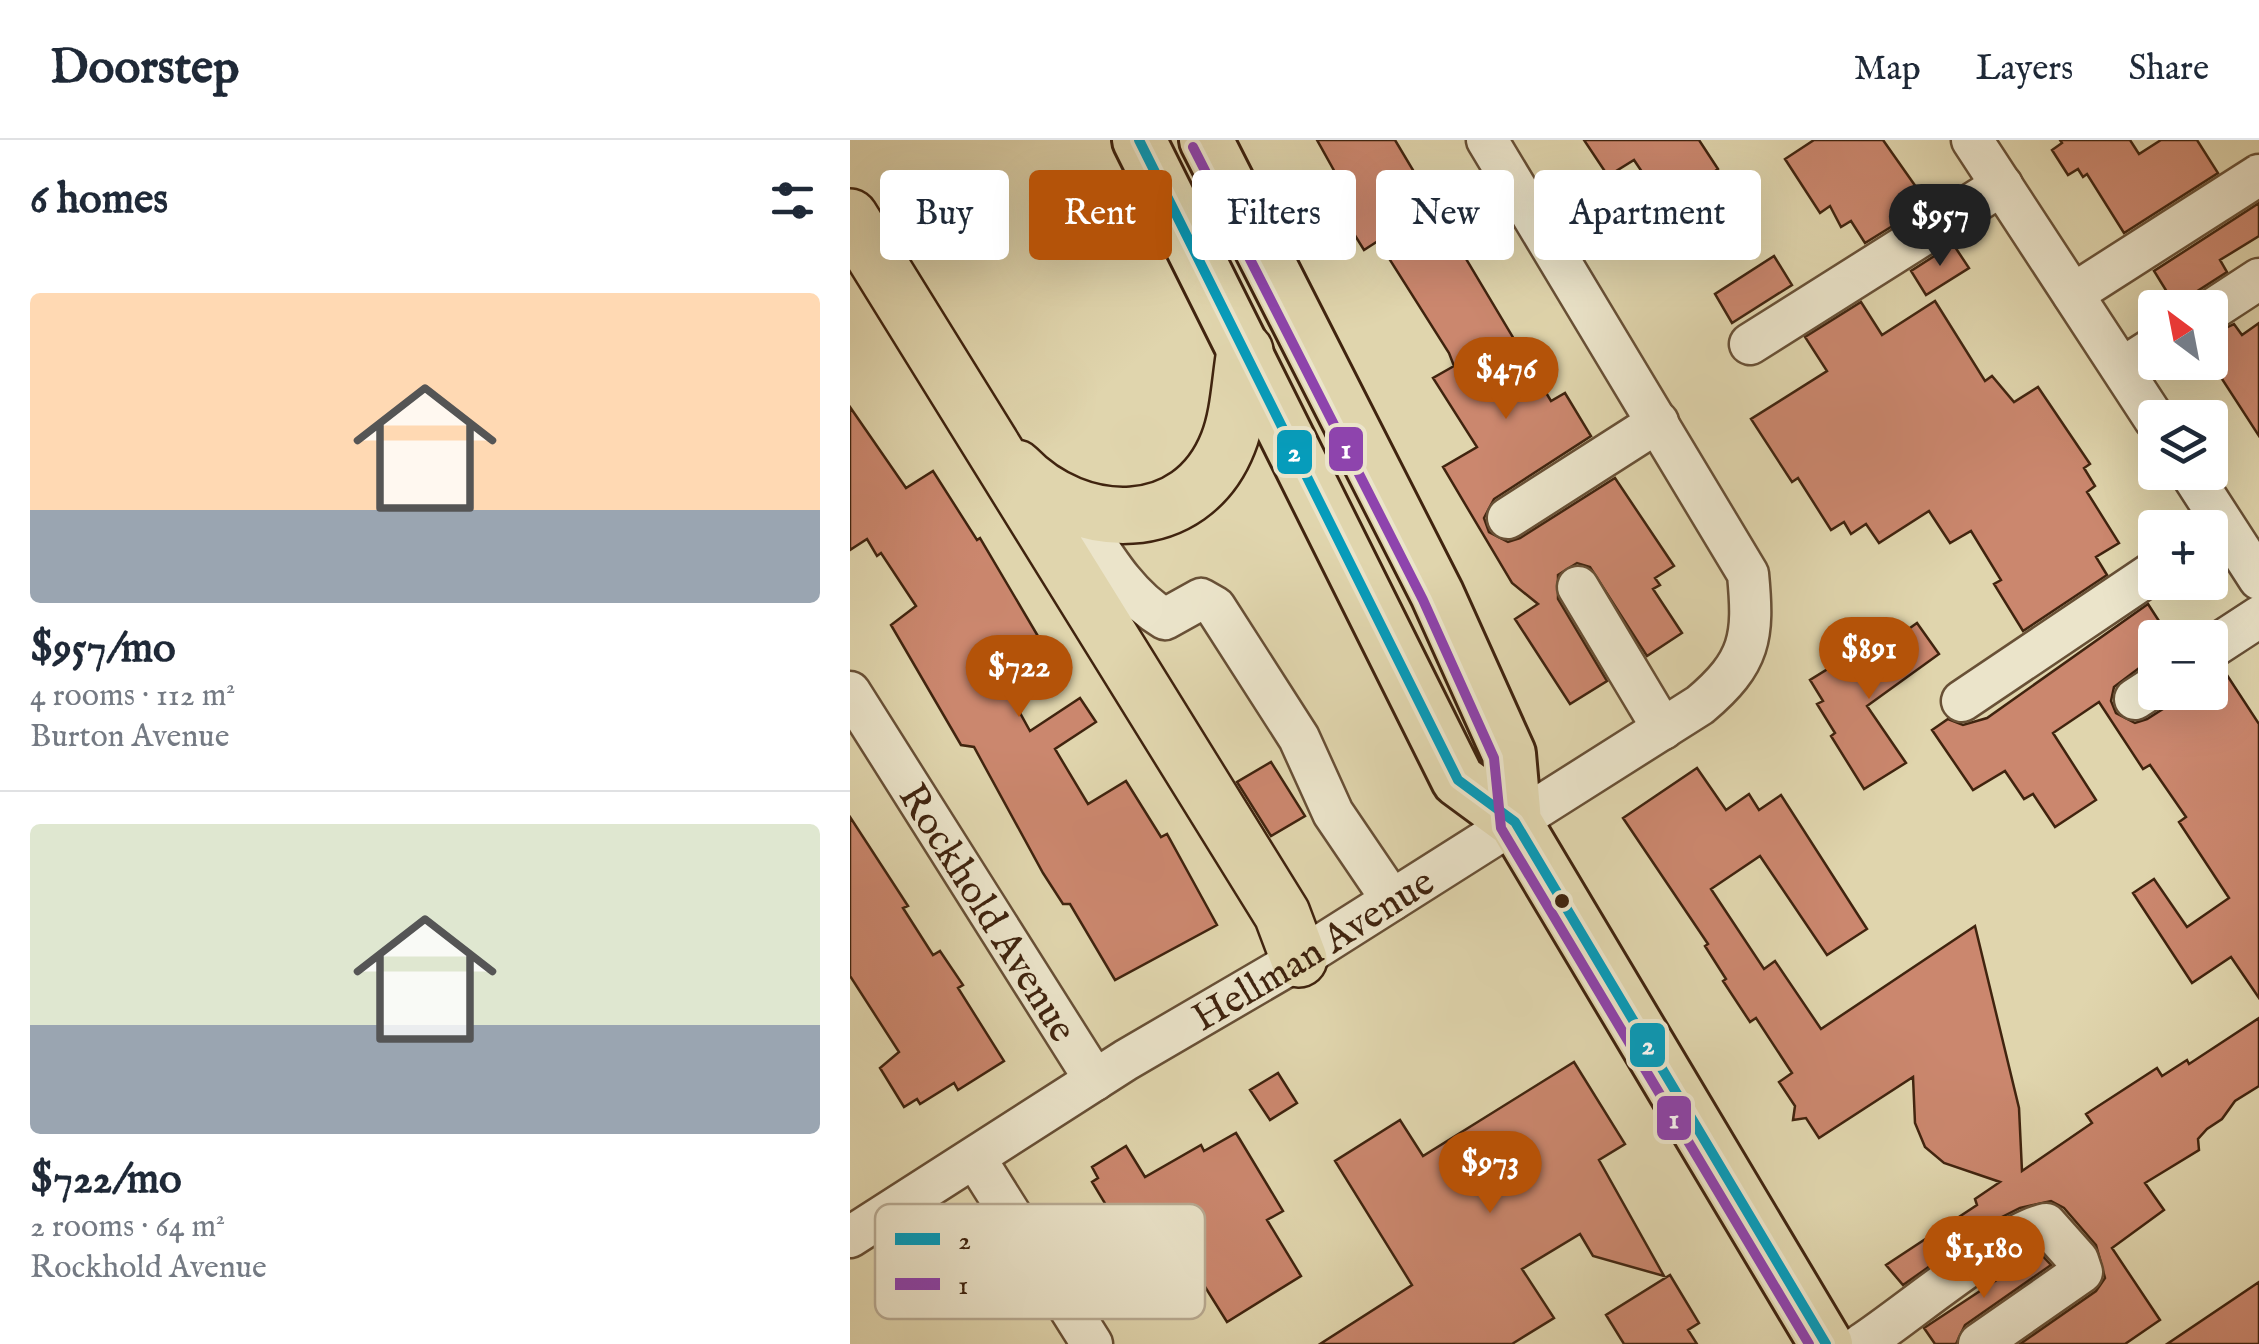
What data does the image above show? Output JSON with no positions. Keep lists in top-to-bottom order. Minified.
{"streets":{"street":["Rockhold Avenue","Hellman Avenue"]},"crossings":[["Rockhold Avenue","Hellman Avenue"]],"lines":["transit line 2","transit line 1"],"legend":["2","1"],"north":"top left","page":{"header":"Doorstep","nav":["Map","Layers","Share"],"heading":"6 homes","chip":["Buy","Rent","Filters","New","Apartment"],"price":["$957","$476","$891","$722","$973","$1,180"],"list":[{"name":"$957/mo","note":"4 rooms · 112 m² · Burton Avenue"},{"name":"$722/mo","note":"2 rooms · 64 m² · Rockhold Avenue"}],"map_buttons":["+","−"]}}
